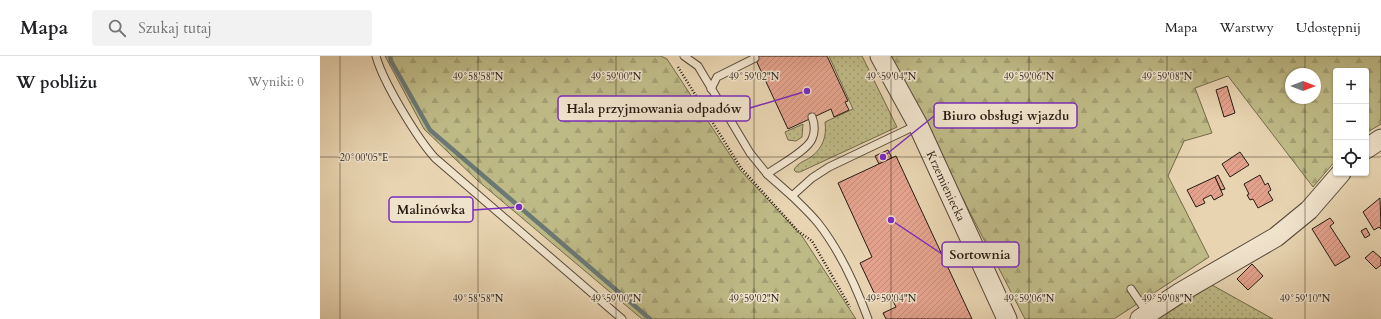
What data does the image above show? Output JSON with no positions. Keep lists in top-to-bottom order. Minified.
{"streets":{"street":["Krzemieniecka"]},"places":["Hala przyjmowania odpadów","Biuro obsługi wjazdu","Malinówka","Sortownia"],"north":"right","page":{"header":"Mapa","search":"Szukaj tutaj","nav":["Mapa","Warstwy","Udostępnij"],"heading":["W pobliżu","Wyniki: 0"],"map_buttons":["+","−"]},"coordinates":["49°58'58\"N","49°59'00\"N","49°59'02\"N","49°59'04\"N","49°59'06\"N","49°59'08\"N","20°00'05\"E","49°59'10\"N"]}
